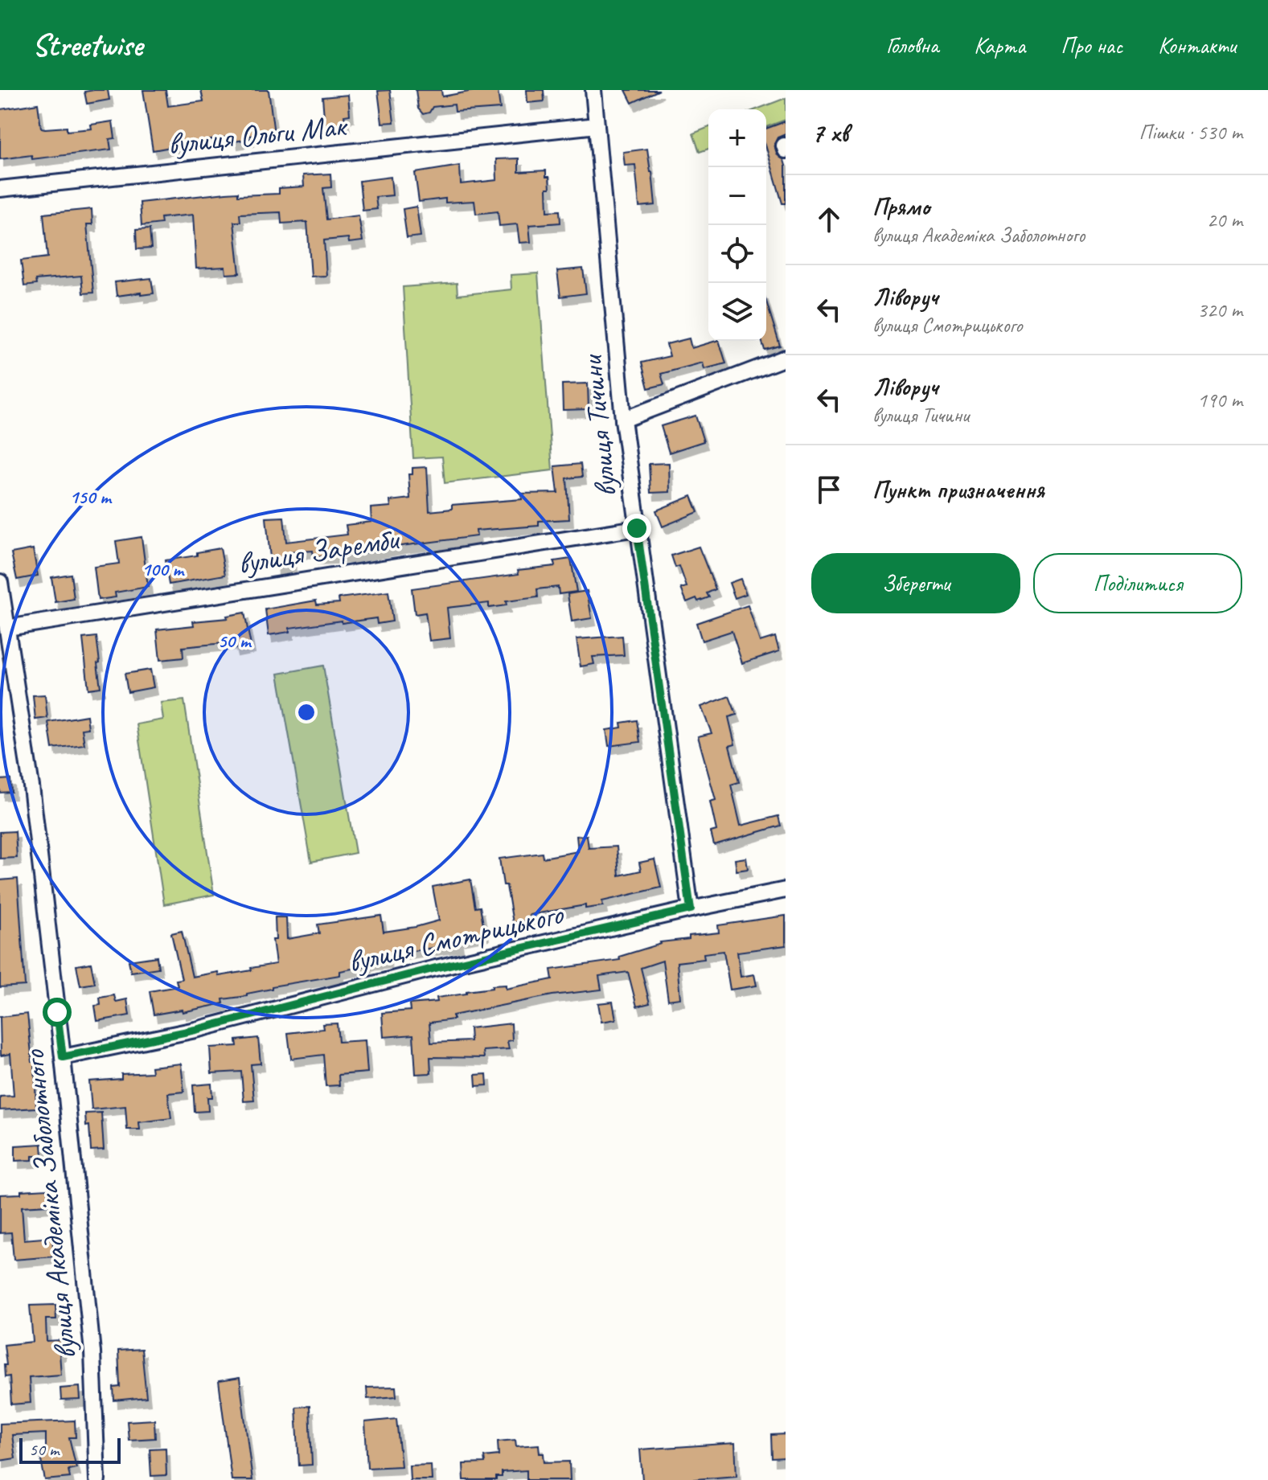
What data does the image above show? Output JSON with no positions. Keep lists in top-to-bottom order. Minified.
{"streets":{"street":["вулиця Ольги Мак","вулиця Тичини","вулиця Заремби","вулиця Смотрицького","вулиця Академіка Заболотного"]},"crossings":[["вулиця Ольги Мак","вулиця Тичини"],["вулиця Тичини","вулиця Заремби"],["вулиця Тичини","вулиця Смотрицького"],["вулиця Заремби","вулиця Академіка Заболотного"],["вулиця Смотрицького","вулиця Академіка Заболотного"]],"scale_bar":"50 m","page":{"header":"Streetwise","nav":["Головна","Карта","Про нас","Контакти"],"heading":["7 хв","Пішки · 530 m"],"map_buttons":["+","−"],"list":[["Прямо","вулиця Академіка Заболотного","20 m"],["Ліворуч","вулиця Смотрицького","320 m"],["Ліворуч","вулиця Тичини","190 m"],"Пункт призначення"],"buttons":["Зберегти","Поділитися"],"scale":"50 m"},"rings":["150 m","100 m","50 m"]}
